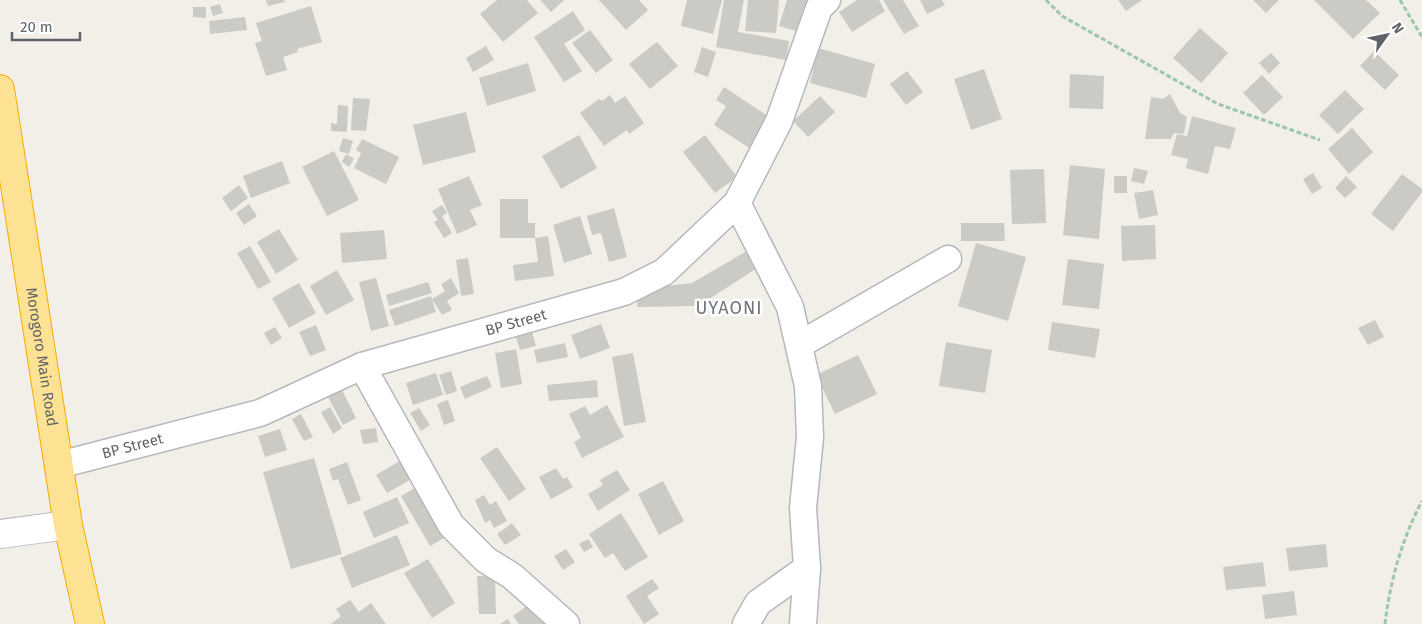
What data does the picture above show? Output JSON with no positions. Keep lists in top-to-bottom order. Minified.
{"streets":{"highway":["Morogoro Main Road"],"street":["BP Street"]},"crossings":[["BP Street","Morogoro Main Road"]],"districts":["UYAONI"],"scale_bar":"20 m","north":"top right"}
